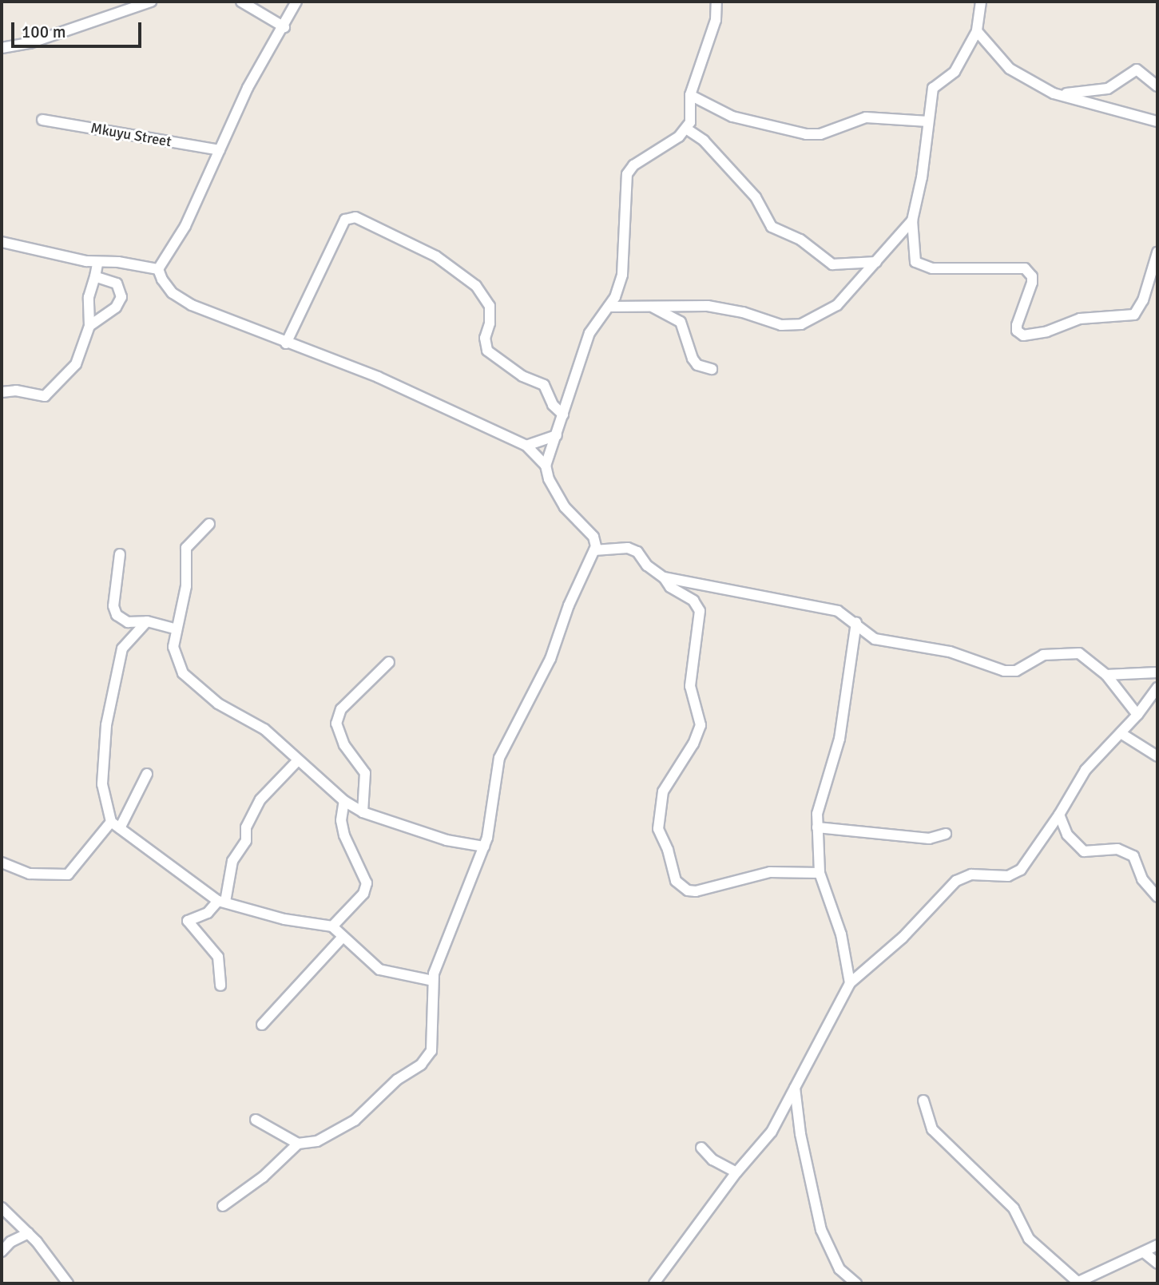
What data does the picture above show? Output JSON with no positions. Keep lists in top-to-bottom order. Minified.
{"streets":{"street":["Mkuyu Street"]},"scale_bar":"100 m"}
